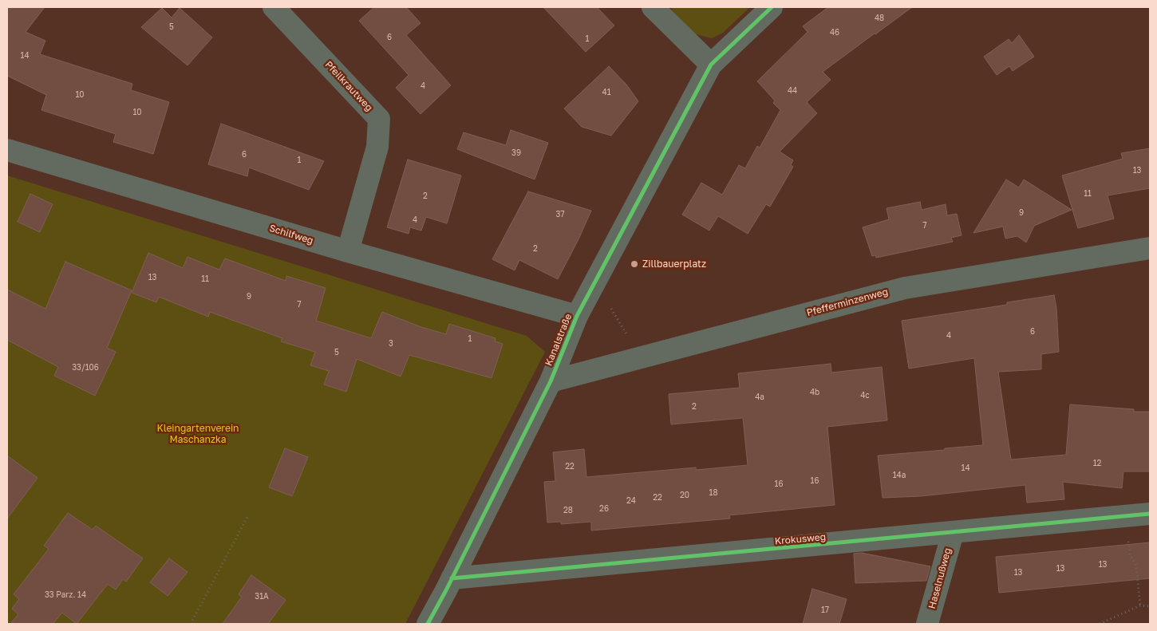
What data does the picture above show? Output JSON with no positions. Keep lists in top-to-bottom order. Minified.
{"streets":{"street":["Pfeilkrautweg","Schilfweg","Pfefferminzenweg","Kanalstraße","Krokusweg","Haselnußweg"]},"crossings":[["Pfeilkrautweg","Schilfweg"],["Schilfweg","Kanalstraße"],["Pfefferminzenweg","Kanalstraße"],["Kanalstraße","Krokusweg"],["Krokusweg","Haselnußweg"]],"parks":["Kleingartenverein Maschanzka"],"places":["Zillbauerplatz"],"house_numbers":["48","5","46","6","1","14","4","44","41","10","10","39","6","1","13","11","2","9","37","4","7","2","13","11","9","7","6","4","1","3","5","33/106","4b","4c","4a","2","12","22","14","14a","16","16","18","20","22","24","26","28","13","13","13","33 Parz. 14","31A","17"]}
